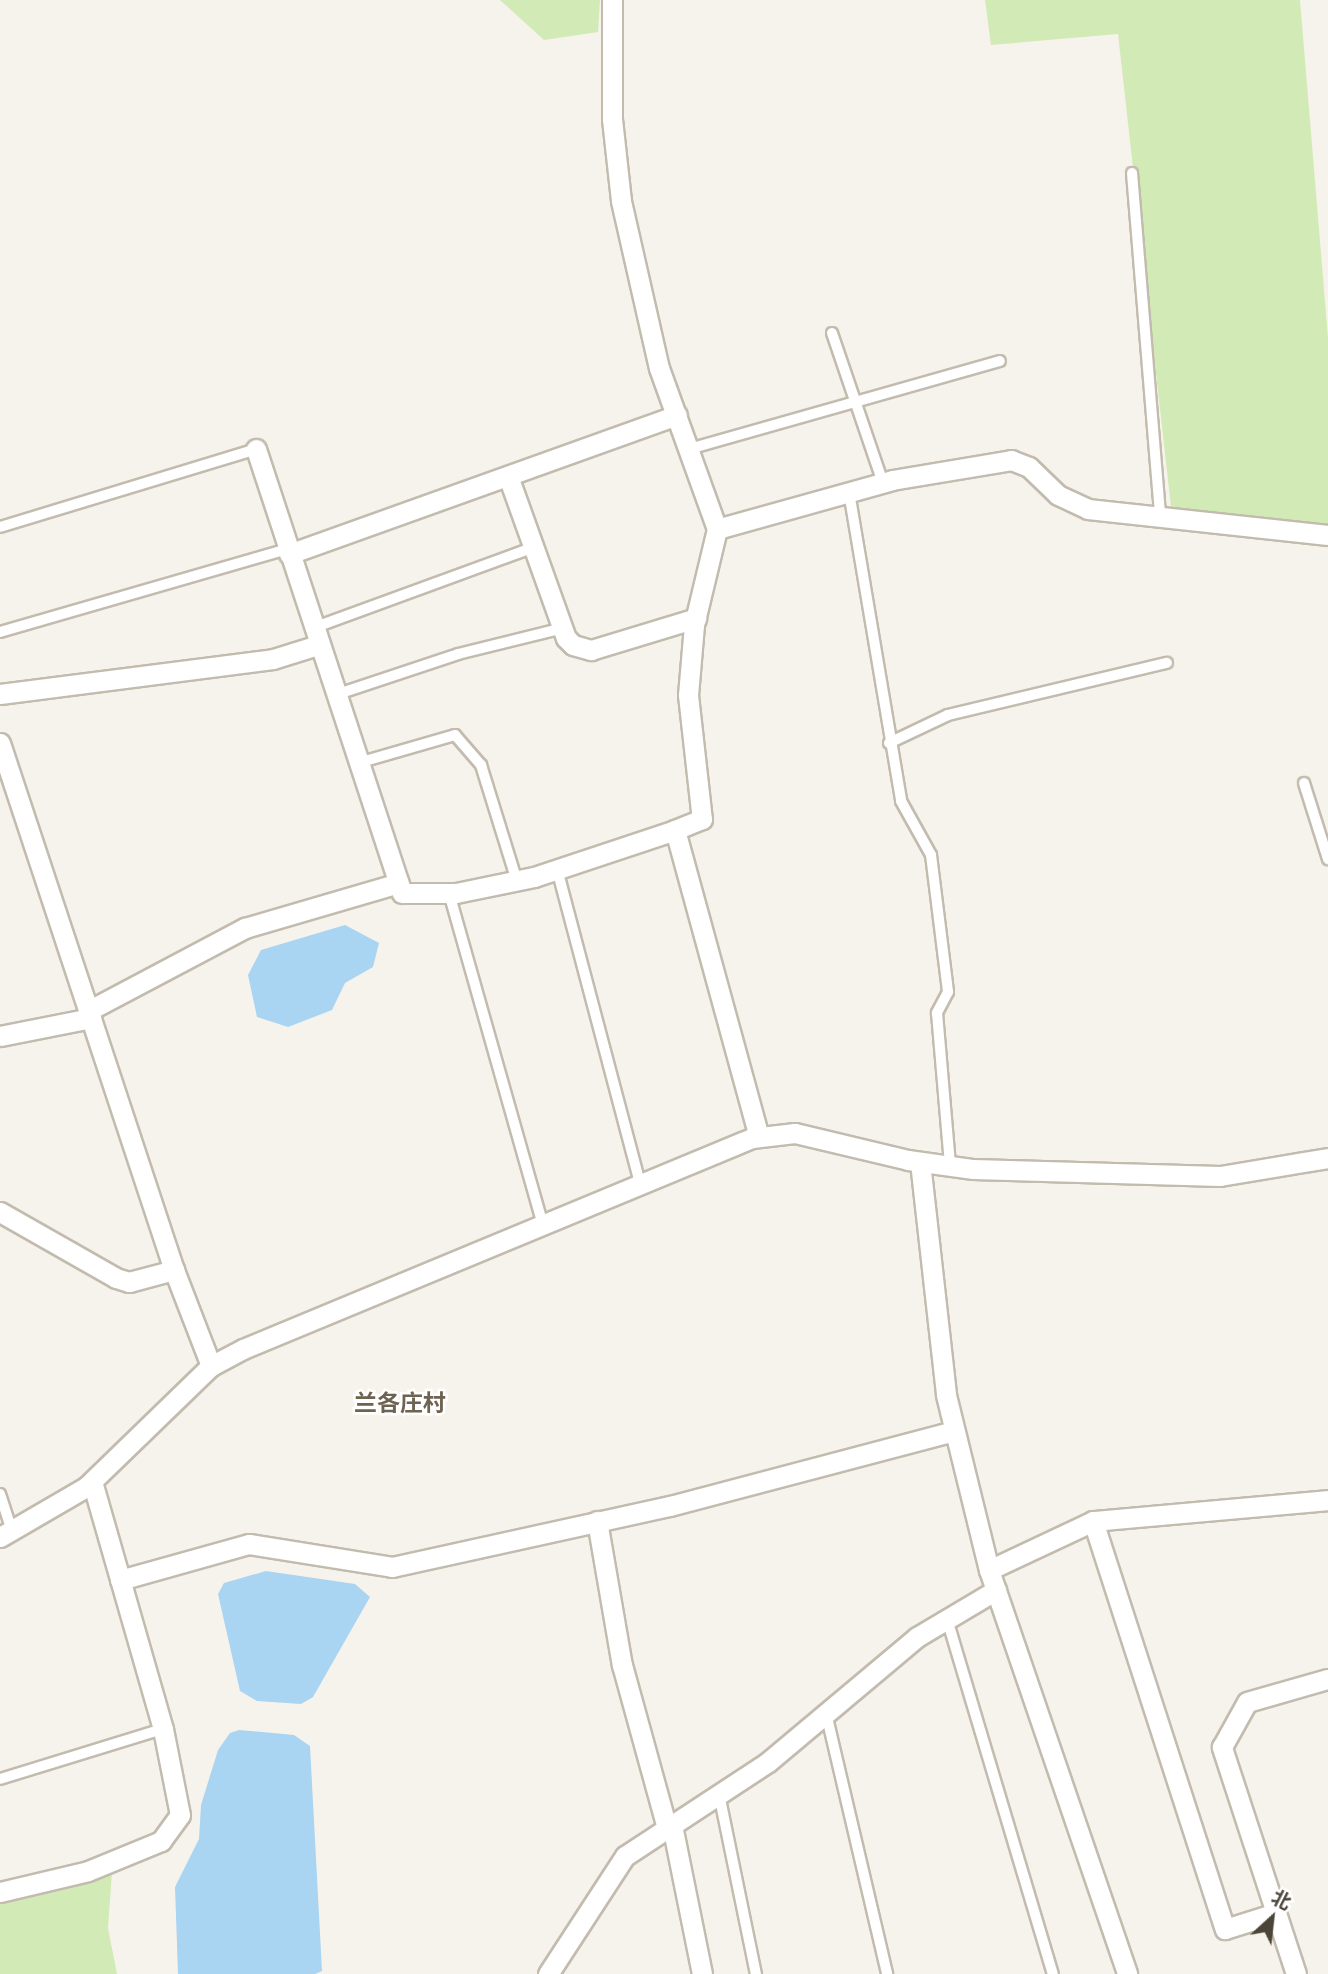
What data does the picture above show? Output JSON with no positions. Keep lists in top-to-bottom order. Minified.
{"districts":["兰各庄村"],"north":"top right"}
